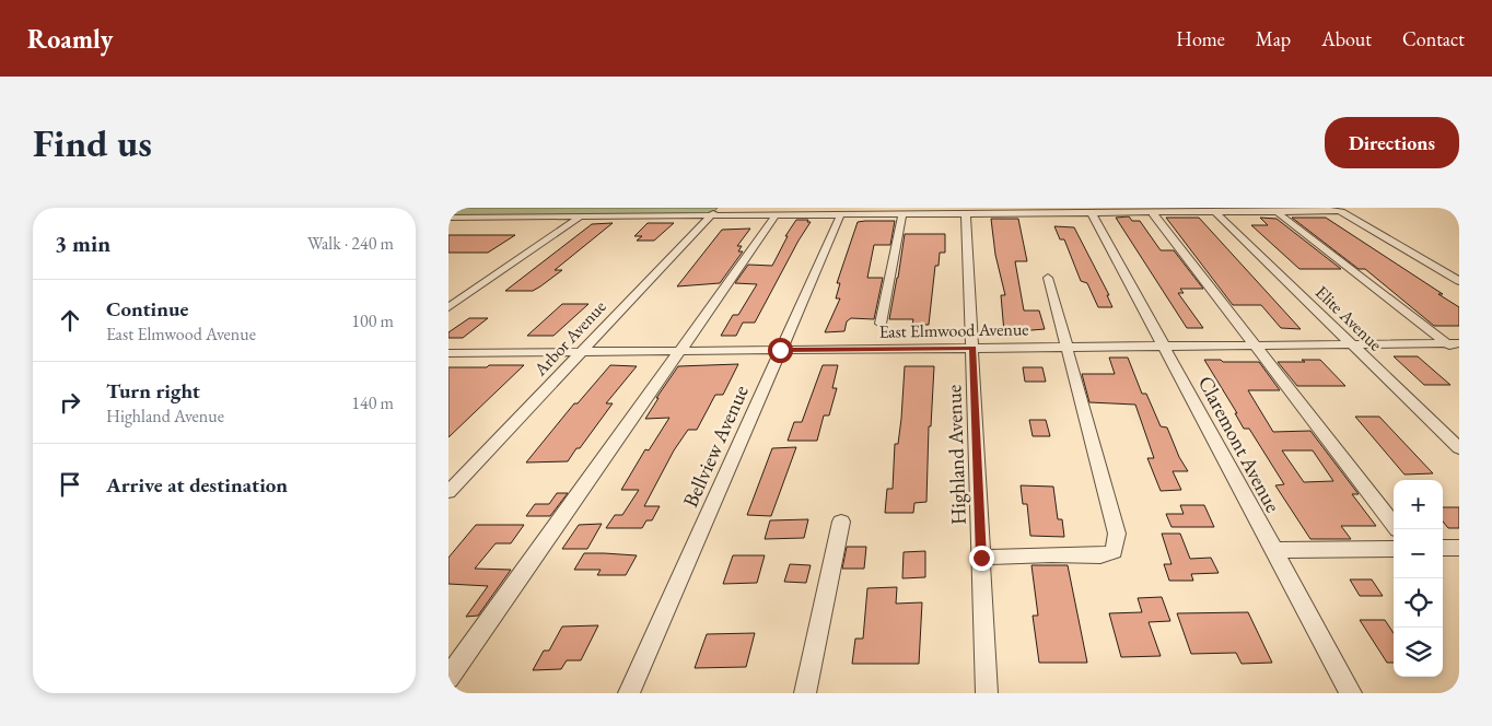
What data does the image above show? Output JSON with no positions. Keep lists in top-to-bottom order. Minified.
{"streets":{"street":["Elite Avenue","East Elmwood Avenue","Arbor Avenue","Claremont Avenue","Bellview Avenue","Highland Avenue"]},"crossings":[["Elite Avenue","East Elmwood Avenue"],["East Elmwood Avenue","Arbor Avenue"],["East Elmwood Avenue","Claremont Avenue"],["East Elmwood Avenue","Bellview Avenue"],["East Elmwood Avenue","Highland Avenue"]],"page":{"header":"Roamly","nav":["Home","Map","About","Contact"],"buttons":"Directions","title":"Find us","heading":["3 min","Walk · 240 m"],"list":[["Continue","East Elmwood Avenue","100 m"],["Turn right","Highland Avenue","140 m"],"Arrive at destination"],"map_buttons":["+","−"]}}
